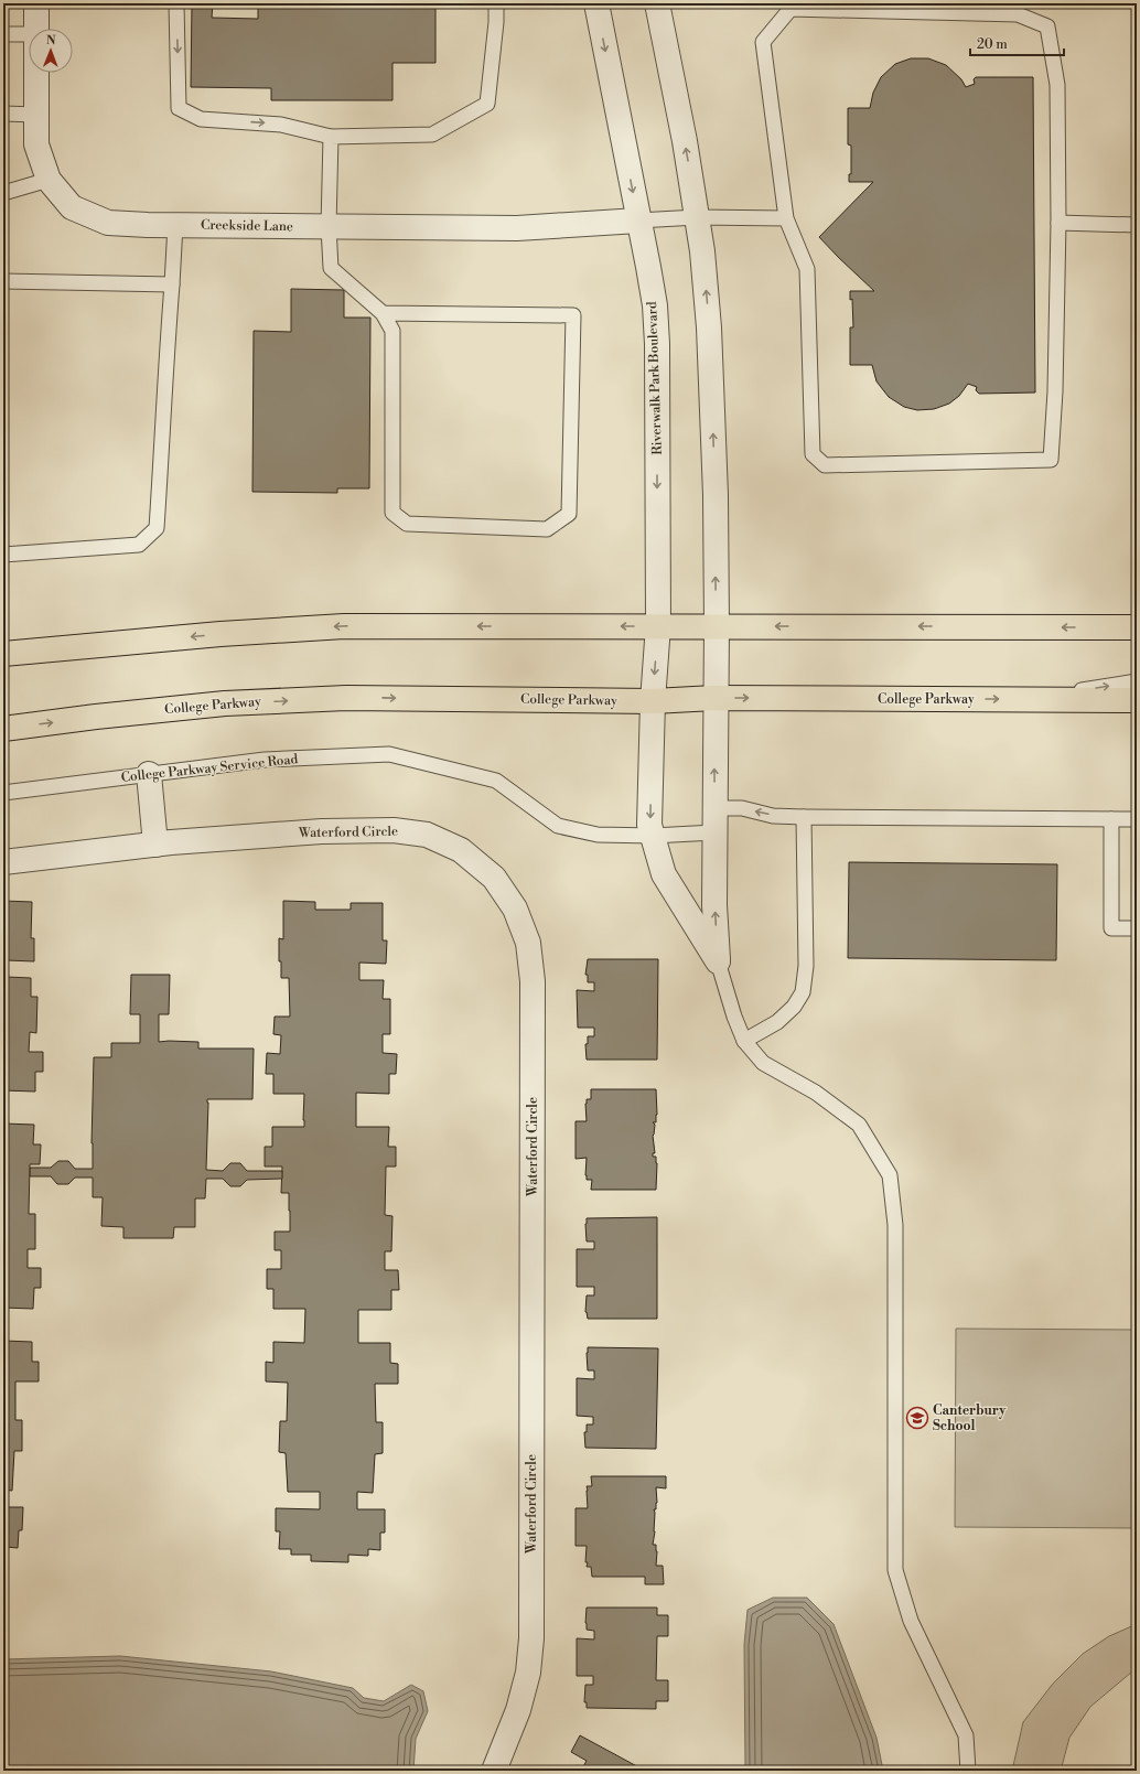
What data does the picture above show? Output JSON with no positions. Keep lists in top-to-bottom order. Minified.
{"streets":{"main road":["College Parkway"],"street":["Creekside Lane","Riverwalk Park Boulevard","Waterford Circle"],"lane":["College Parkway Service Road"]},"crossings":[["Creekside Lane","Riverwalk Park Boulevard"],["Riverwalk Park Boulevard","College Parkway"],["Riverwalk Park Boulevard","College Parkway Service Road"]],"places":{"school or university":["Canterbury School"]},"scale_bar":"20 m","north":"top"}
